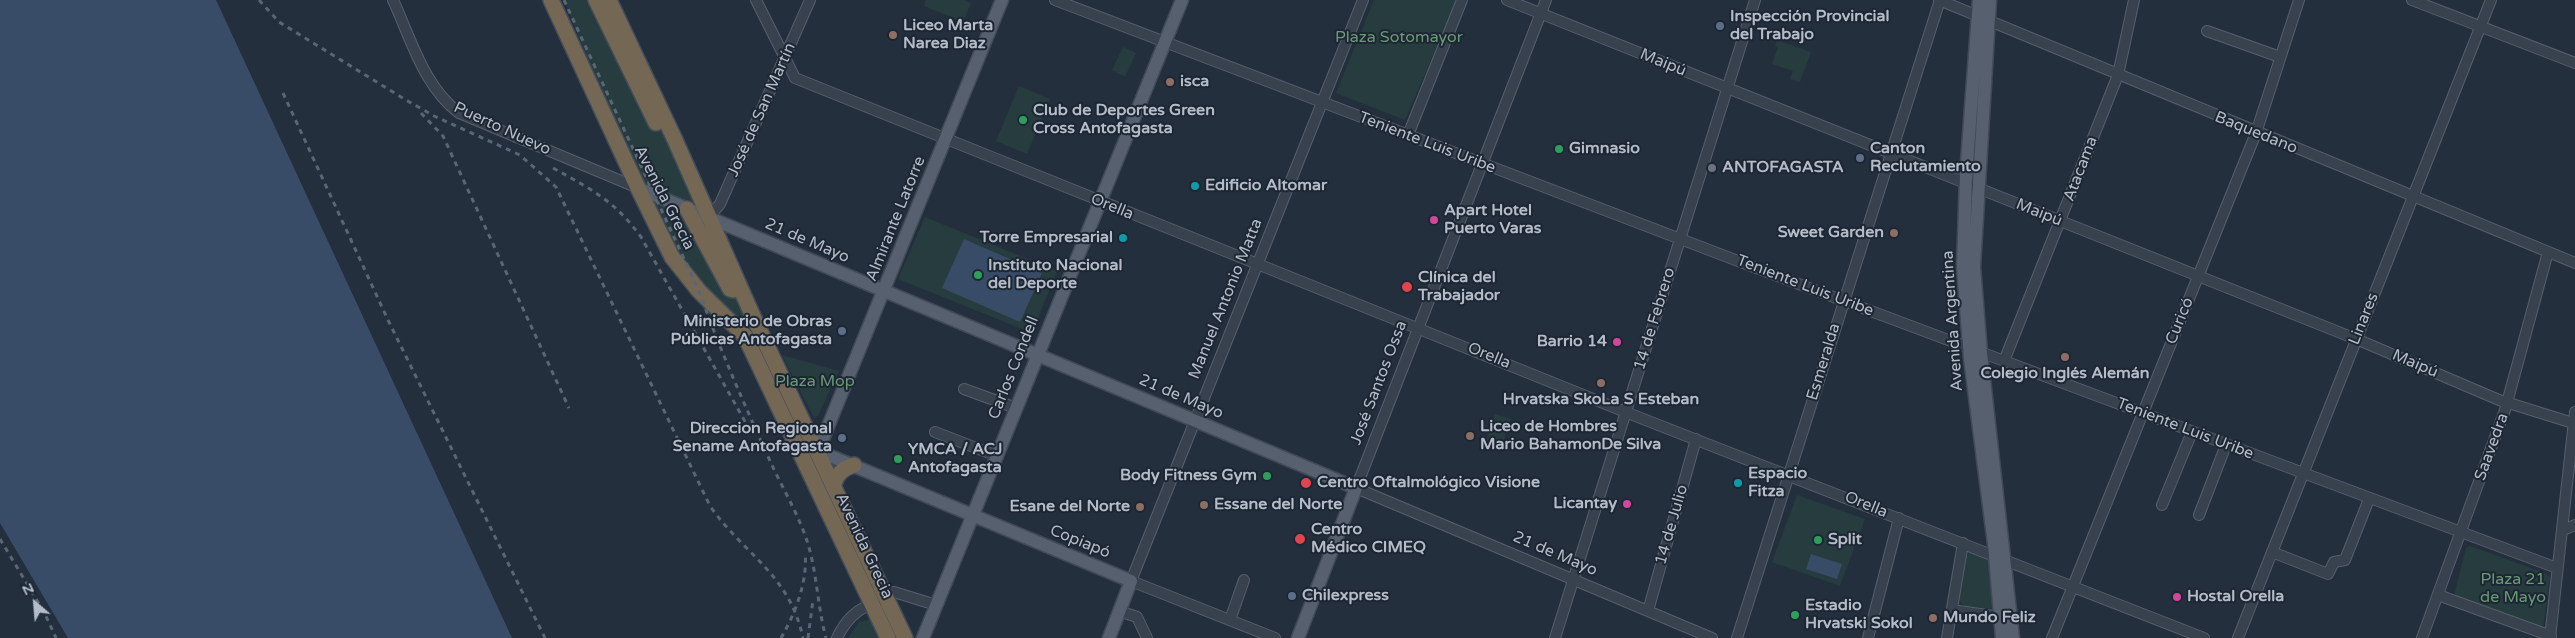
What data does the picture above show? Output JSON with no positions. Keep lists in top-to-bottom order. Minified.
{"streets":{"highway":["Avenida Grecia"],"main road":["Almirante Latorre","21 de Mayo","Manuel Antonio Matta","Avenida Argentina","Carlos Condell","José Santos Ossa","Copiapó"],"street":["Maipú","José de San Martín","Puerto Nuevo","Baquedano","Teniente Luis Uribe","Atacama","Orella","14 de Febrero","Linares","Curicó","Esmeralda","Saavedra","14 de Julio"]},"crossings":[["Maipú","Atacama"],["Maipú","14 de Febrero"],["Maipú","Linares"],["Maipú","Avenida Argentina"],["Maipú","Curicó"],["Maipú","Esmeralda"],["Maipú","José Santos Ossa"],["Maipú","Saavedra"],["José de San Martín","Avenida Grecia"],["José de San Martín","Orella"],["José de San Martín","21 de Mayo"],["Puerto Nuevo","Avenida Grecia"],["Puerto Nuevo","21 de Mayo"],["Baquedano","Atacama"],["Baquedano","Linares"],["Baquedano","Avenida Argentina"],["Baquedano","Curicó"],["Baquedano","Esmeralda"],["Baquedano","Saavedra"],["Teniente Luis Uribe","Atacama"],["Teniente Luis Uribe","Manuel Antonio Matta"],["Teniente Luis Uribe","14 de Febrero"],["Teniente Luis Uribe","Linares"],["Teniente Luis Uribe","Avenida Argentina"],["Teniente Luis Uribe","Curicó"],["Teniente Luis Uribe","Esmeralda"],["Teniente Luis Uribe","Carlos Condell"],["Teniente Luis Uribe","José Santos Ossa"],["Teniente Luis Uribe","Saavedra"],["Avenida Grecia","Almirante Latorre"],["Avenida Grecia","21 de Mayo"],["Avenida Grecia","Carlos Condell"],["Avenida Grecia","Copiapó"],["Orella","Almirante Latorre"],["Orella","Manuel Antonio Matta"],["Orella","14 de Febrero"],["Orella","Avenida Argentina"],["Orella","Curicó"],["Orella","Esmeralda"],["Orella","Carlos Condell"],["Orella","José Santos Ossa"],["Orella","14 de Julio"],["Almirante Latorre","21 de Mayo"],["Almirante Latorre","Copiapó"],["21 de Mayo","Manuel Antonio Matta"],["21 de Mayo","14 de Febrero"],["21 de Mayo","Carlos Condell"],["21 de Mayo","José Santos Ossa"],["21 de Mayo","14 de Julio"],["Manuel Antonio Matta","Copiapó"],["Carlos Condell","Copiapó"]],"parks":["Plaza Sotomayor","Plaza Mop","Plaza 21 de Mayo"],"places":["Inspección Provincial del Trabajo","Liceo Marta Narea Diaz","isca","Club de Deportes Green Cross Antofagasta","Gimnasio","Canton Reclutamiento","ANTOFAGASTA","Edificio Altomar","Apart Hotel Puerto Varas","Sweet Garden","Torre Empresarial","Instituto Nacional del Deporte","Clínica del Trabajador","Ministerio de Obras Públicas Antofagasta","Barrio 14","Colegio Inglés Alemán","Hrvatska SkoLa S Esteban","Liceo de Hombres Mario BahamonDe Silva","Direccion Regional Sename Antofagasta","YMCA / ACJ Antofagasta","Body Fitness Gym","Centro Oftalmológico Visione","Espacio Fitza","Licantay","Essane del Norte","Esane del Norte","Centro Médico CIMEQ","Split","Chilexpress","Hostal Orella","Estadio Hrvatski Sokol","Mundo Feliz"],"north":"top left"}
